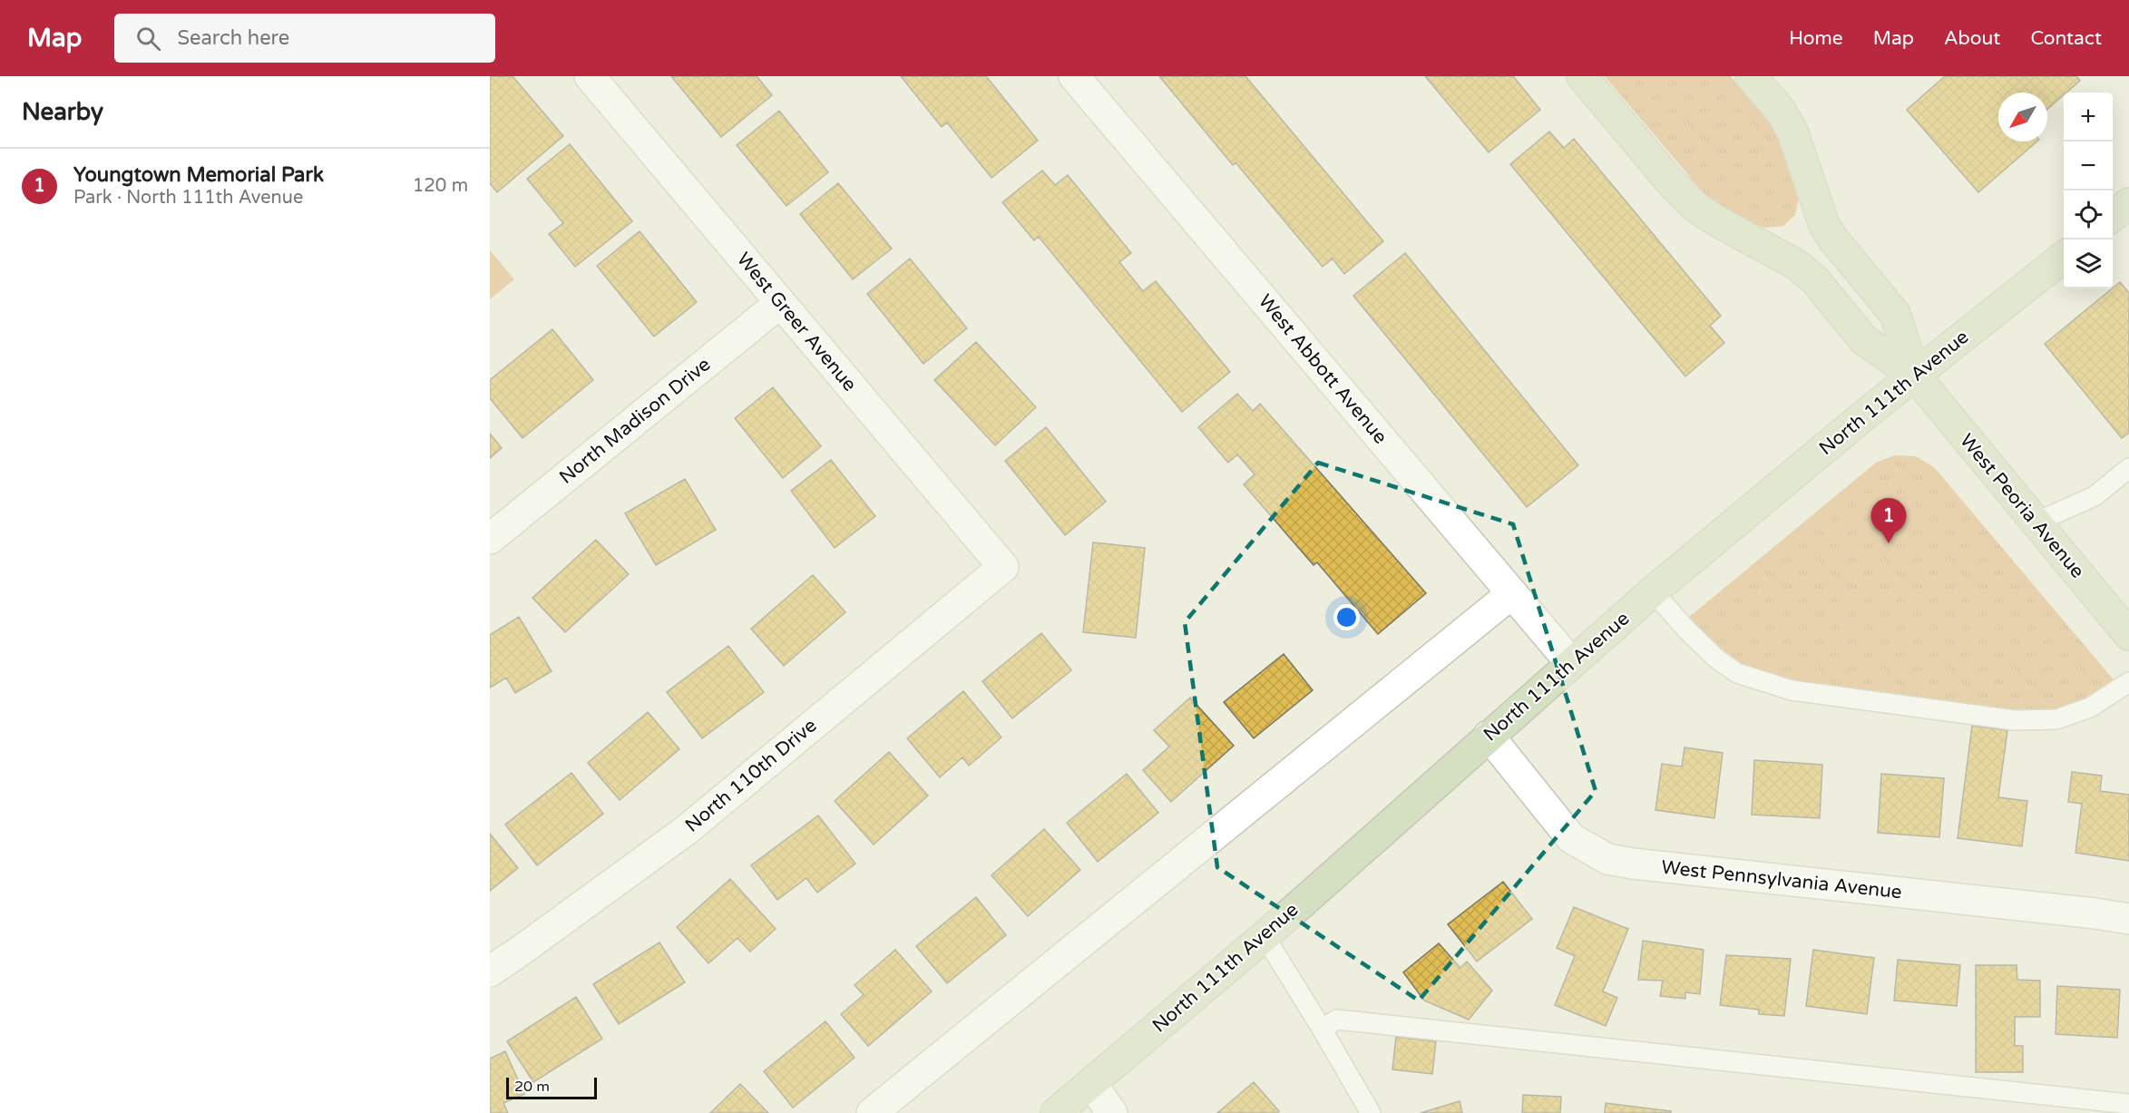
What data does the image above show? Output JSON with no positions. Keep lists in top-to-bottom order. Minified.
{"streets":{"street":["West Greer Avenue","West Abbott Avenue","North 111th Avenue","North Madison Drive","West Peoria Avenue","North 110th Drive","West Pennsylvania Avenue"]},"crossings":[["West Greer Avenue","North Madison Drive"],["West Greer Avenue","North 110th Drive"],["West Abbott Avenue","North 111th Avenue"],["North 111th Avenue","West Peoria Avenue"],["North 111th Avenue","West Pennsylvania Avenue"]],"scale_bar":"20 m","north":"bottom left","page":{"header":"Map","search":"Search here","nav":["Home","Map","About","Contact"],"heading":"Nearby","map_buttons":["+","−"],"list":[{"mark":"1","name":"Youngtown Memorial Park","note":"Park · North 111th Avenue","value":"120 m"}],"pins":"1","scale":"20 m"}}
